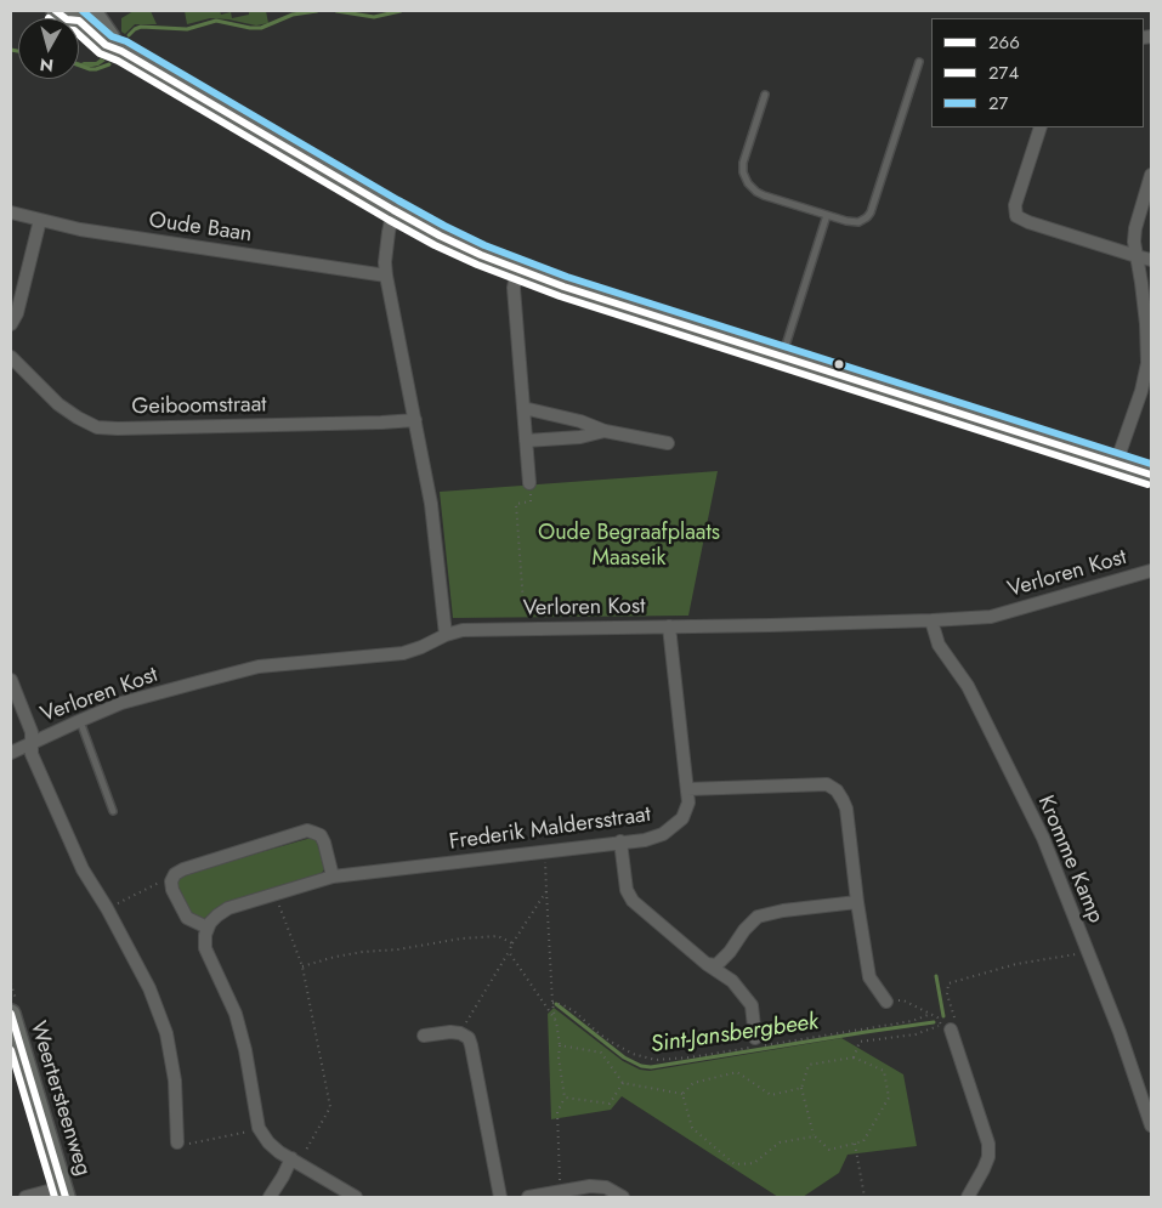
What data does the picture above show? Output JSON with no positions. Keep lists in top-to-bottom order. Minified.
{"streets":{"main road":["Weertersteenweg"],"street":["Oude Baan","Geiboomstraat","Verloren Kost","Frederik Maldersstraat","Kromme Kamp"]},"crossings":[["Verloren Kost","Frederik Maldersstraat"],["Verloren Kost","Kromme Kamp"]],"water":["Sint-Jansbergbeek"],"parks":["Oude Begraafplaats Maaseik"],"lines":["transit line 266","transit line 27","transit line 274"],"legend":["266","274","27"],"north":"bottom"}
